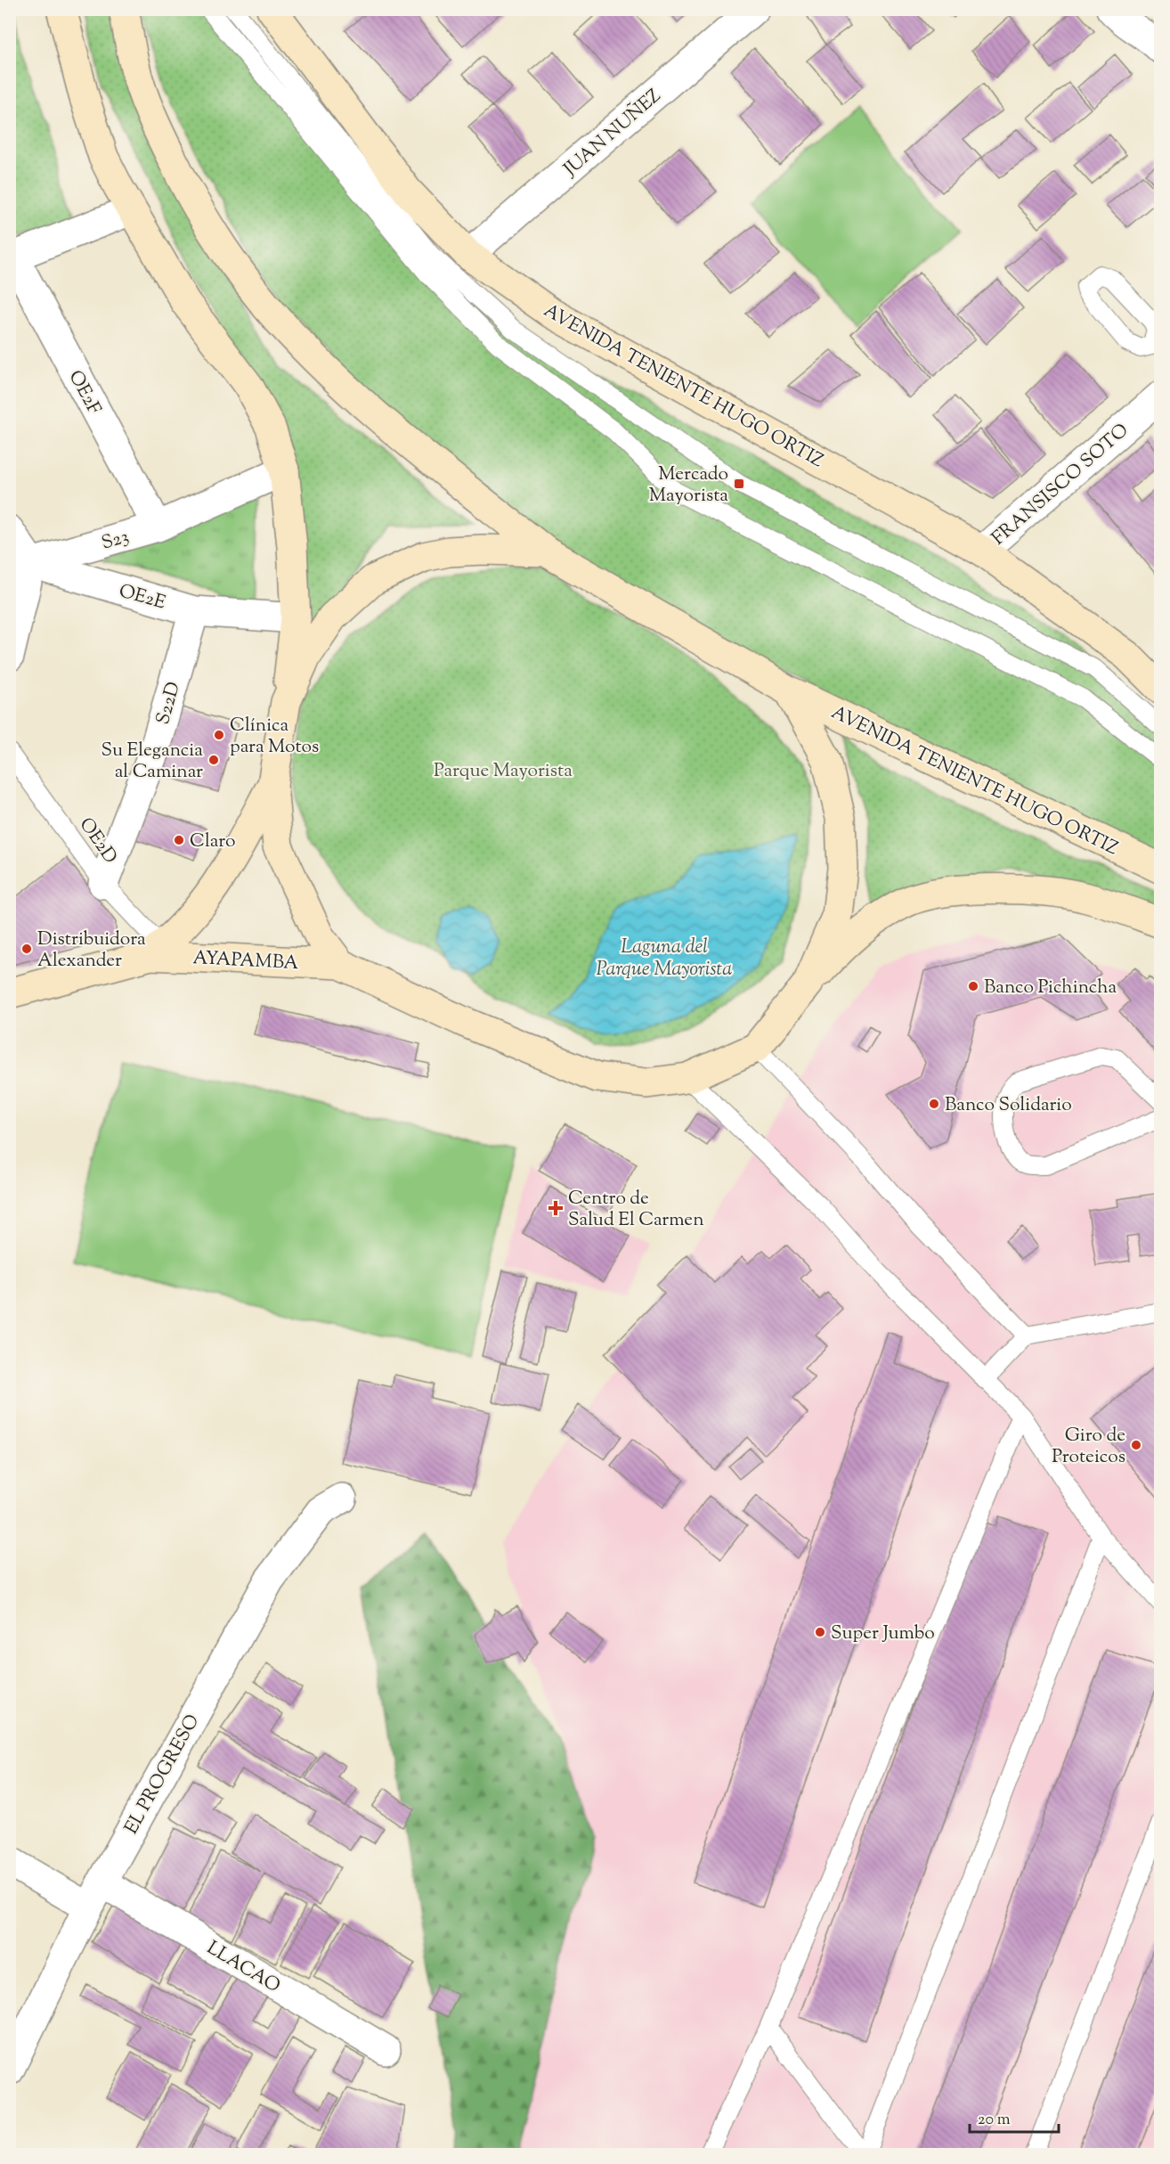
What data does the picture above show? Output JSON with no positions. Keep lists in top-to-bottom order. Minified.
{"streets":{"main road":["AVENIDA TENIENTE HUGO ORTIZ","AYAPAMBA"],"street":["JUAN NUÑEZ","OE2F","FRANSISCO SOTO","S23","OE2E","S22D","EL PROGRESO","LLACAO"],"lane":["OE2D"]},"crossings":[["JUAN NUÑEZ","AVENIDA TENIENTE HUGO ORTIZ"],["AVENIDA TENIENTE HUGO ORTIZ","FRANSISCO SOTO"],["OE2F","S23"],["S23","OE2E"],["OE2E","S22D"],["S22D","OE2D"],["OE2D","AYAPAMBA"],["EL PROGRESO","LLACAO"]],"water":["Laguna del Parque Mayorista"],"parks":["Parque Mayorista"],"places":{"transit":["Mercado Mayorista"],"other":["Clínica para Motos","Su Elegancia al Caminar","Claro","Distribuidora Alexander","Banco Pichincha","Banco Solidario","Giro de Proteicos","Super Jumbo"],"health":["Centro de Salud El Carmen"]},"scale_bar":"20 m"}
